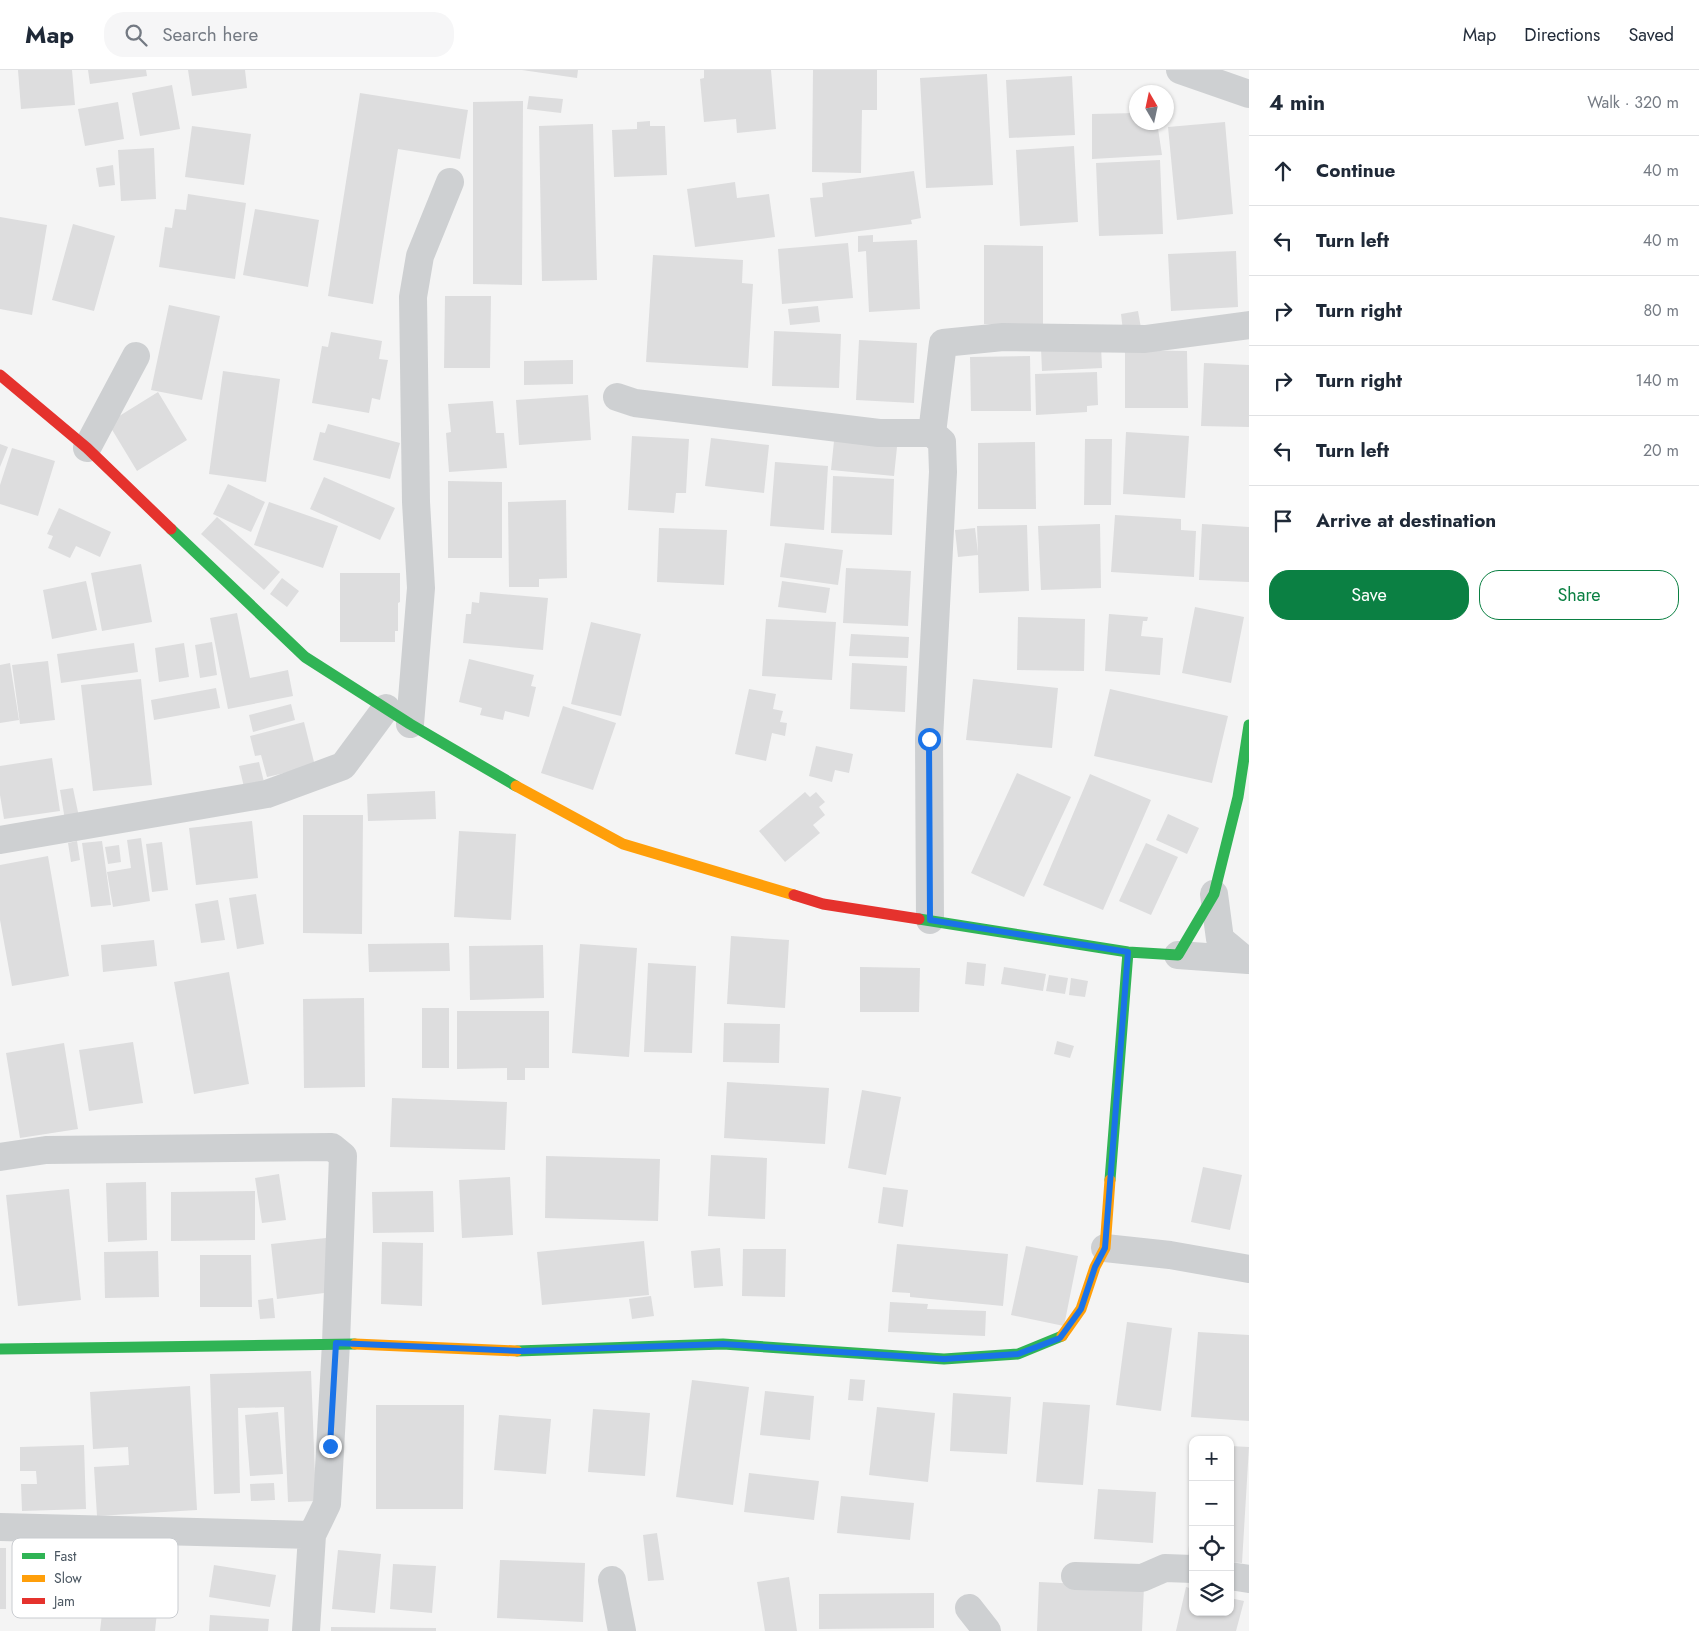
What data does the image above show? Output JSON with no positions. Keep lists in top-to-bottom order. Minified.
{"legend":["Fast","Slow","Jam"],"north":"top","page":{"header":"Map","search":"Search here","nav":["Map","Directions","Saved"],"heading":["4 min","Walk · 320 m"],"list":[["Continue","40 m"],["Turn left","40 m"],["Turn right","80 m"],["Turn right","140 m"],["Turn left","20 m"],"Arrive at destination"],"buttons":["Save","Share"],"map_buttons":["+","−"]}}
